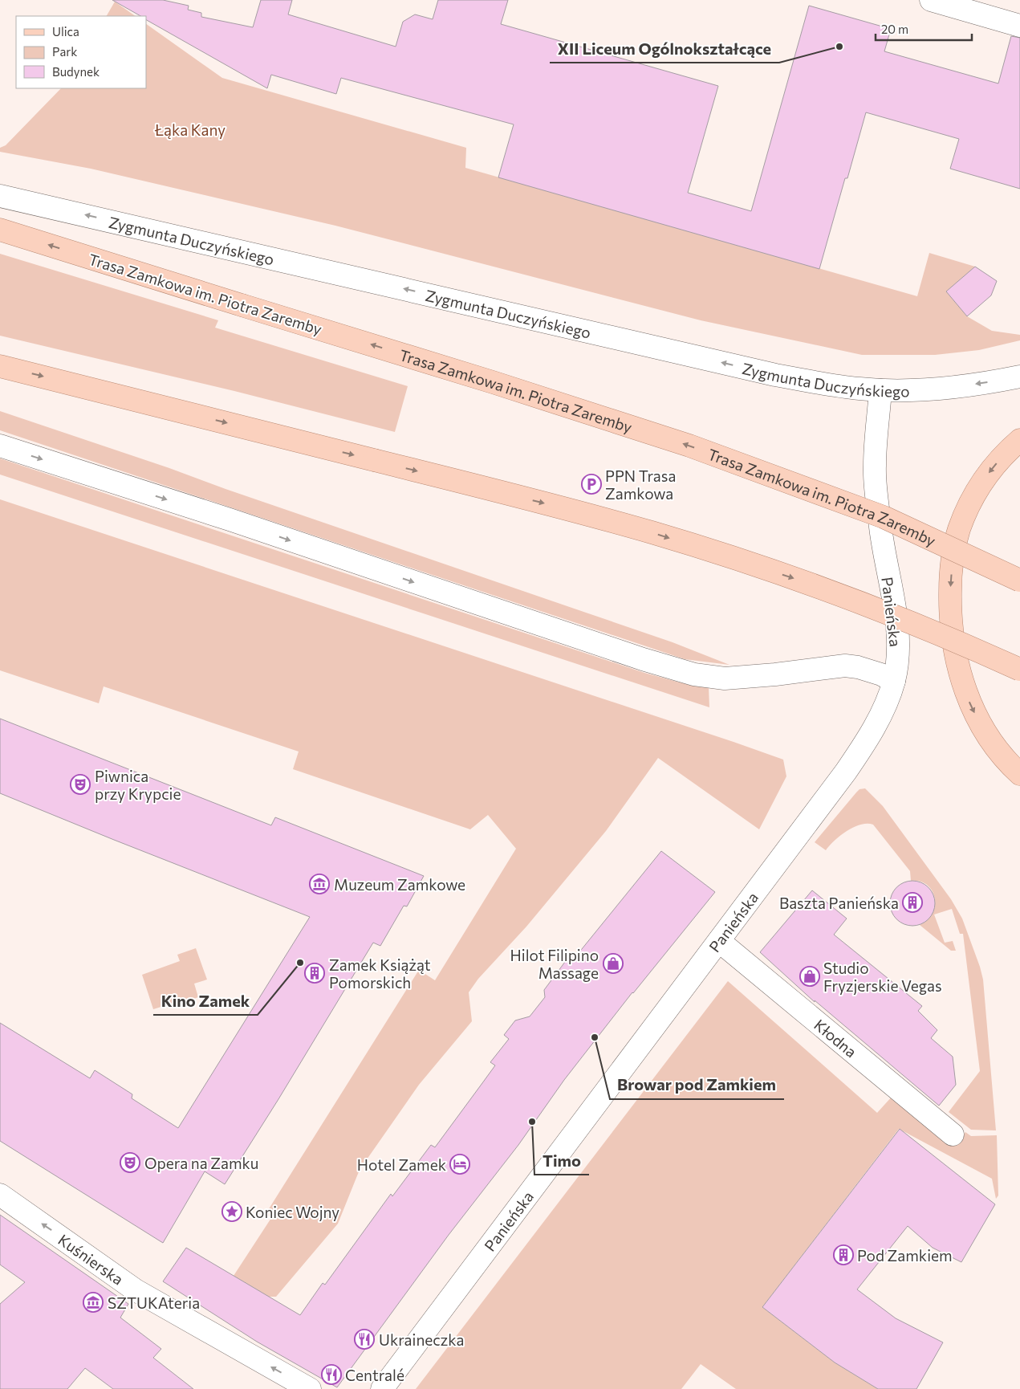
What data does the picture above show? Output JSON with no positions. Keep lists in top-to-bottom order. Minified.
{"streets":{"main road":["Trasa Zamkowa im. Piotra Zaremby"],"street":["Zygmunta Duczyńskiego","Panieńska","Kłodna","Kuśnierska"]},"crossings":[["Zygmunta Duczyńskiego","Panieńska"],["Panieńska","Kłodna"]],"one_way":["Zygmunta Duczyńskiego","Kuśnierska"],"parks":["Łąka Kany"],"places":{"other":["XII Liceum Ogólnokształcące","Kino Zamek","Browar pod Zamkiem","Timo"],"parking":["PPN Trasa Zamkowa"],"theatre":["Piwnica przy Krypcie","Opera na Zamku"],"museum":["Muzeum Zamkowe","SZTUKAteria"],"building":["Baszta Panieńska","Zamek Książąt Pomorskich","Pod Zamkiem"],"shop":["Hilot Filipino Massage","Studio Fryzjerskie Vegas"],"hotel":["Hotel Zamek"],"place":["Koniec Wojny"],"restaurant":["Ukraineczka","Centralé"]},"legend":["Ulica","Park","Budynek"],"scale_bar":"20 m"}
